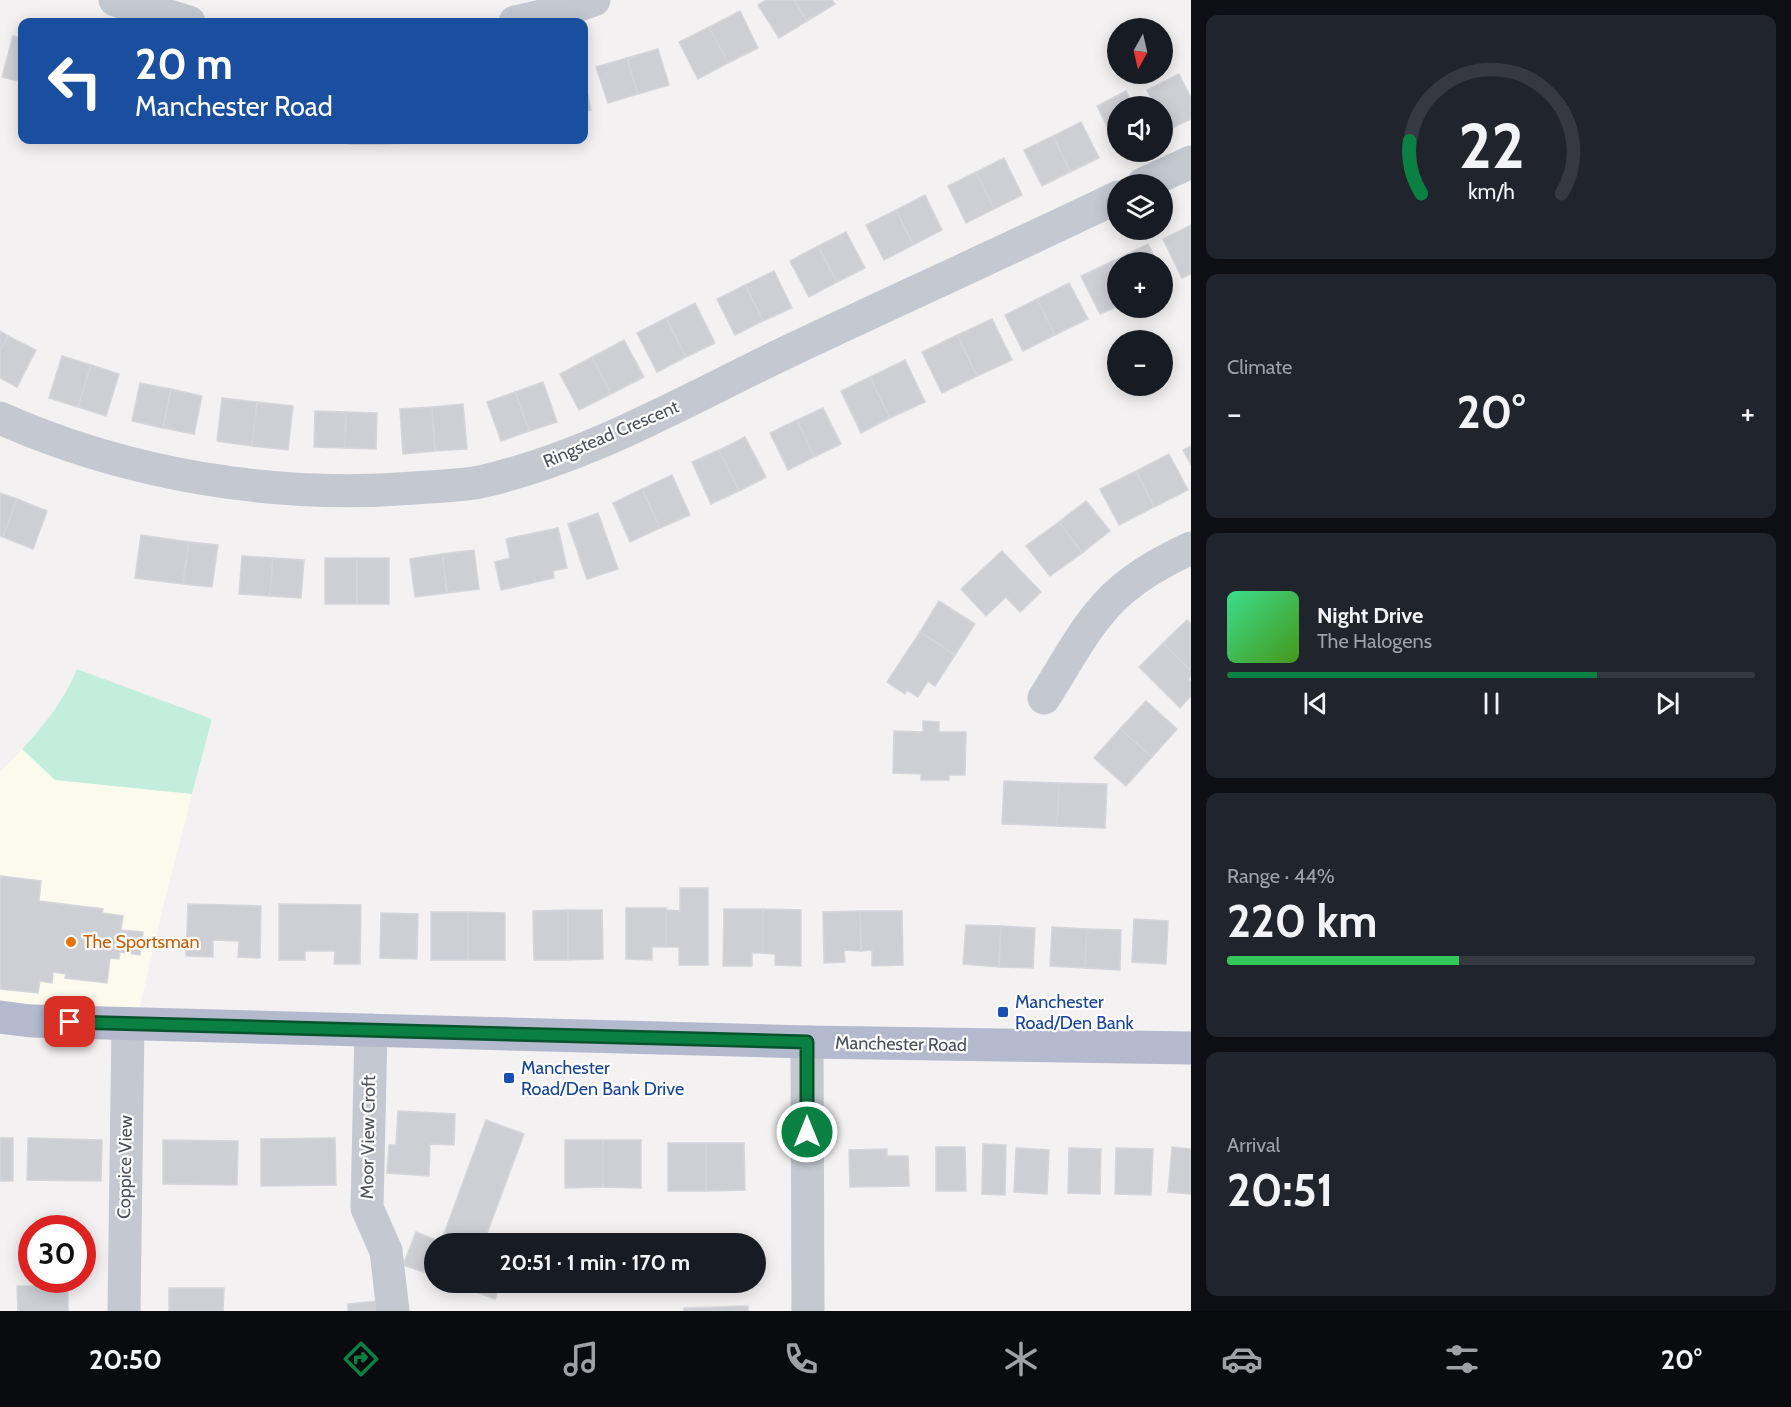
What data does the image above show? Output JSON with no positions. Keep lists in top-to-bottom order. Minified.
{"streets":{"main road":["Manchester Road"],"street":["Ringstead Crescent","Moor View Croft","Coppice View"]},"crossings":[["Manchester Road","Moor View Croft"],["Manchester Road","Coppice View"]],"places":{"other":["The Sportsman"],"transit":["Manchester Road/Den Bank","Manchester Road/Den Bank Drive"]},"north":"bottom","page":{"map_buttons":["+","−"],"turn":["20 m","Manchester Road"],"tile":["Climate",["Range · 44%","220 km"],["Arrival","20:51"]],"heat":["−","20°","+"],"song":["Night Drive","The Halogens"],"limit":"30","trip":"20:51 · 1 min · 170 m","tabs":["20:50","20°"],"gauge":["22","km/h"]}}
